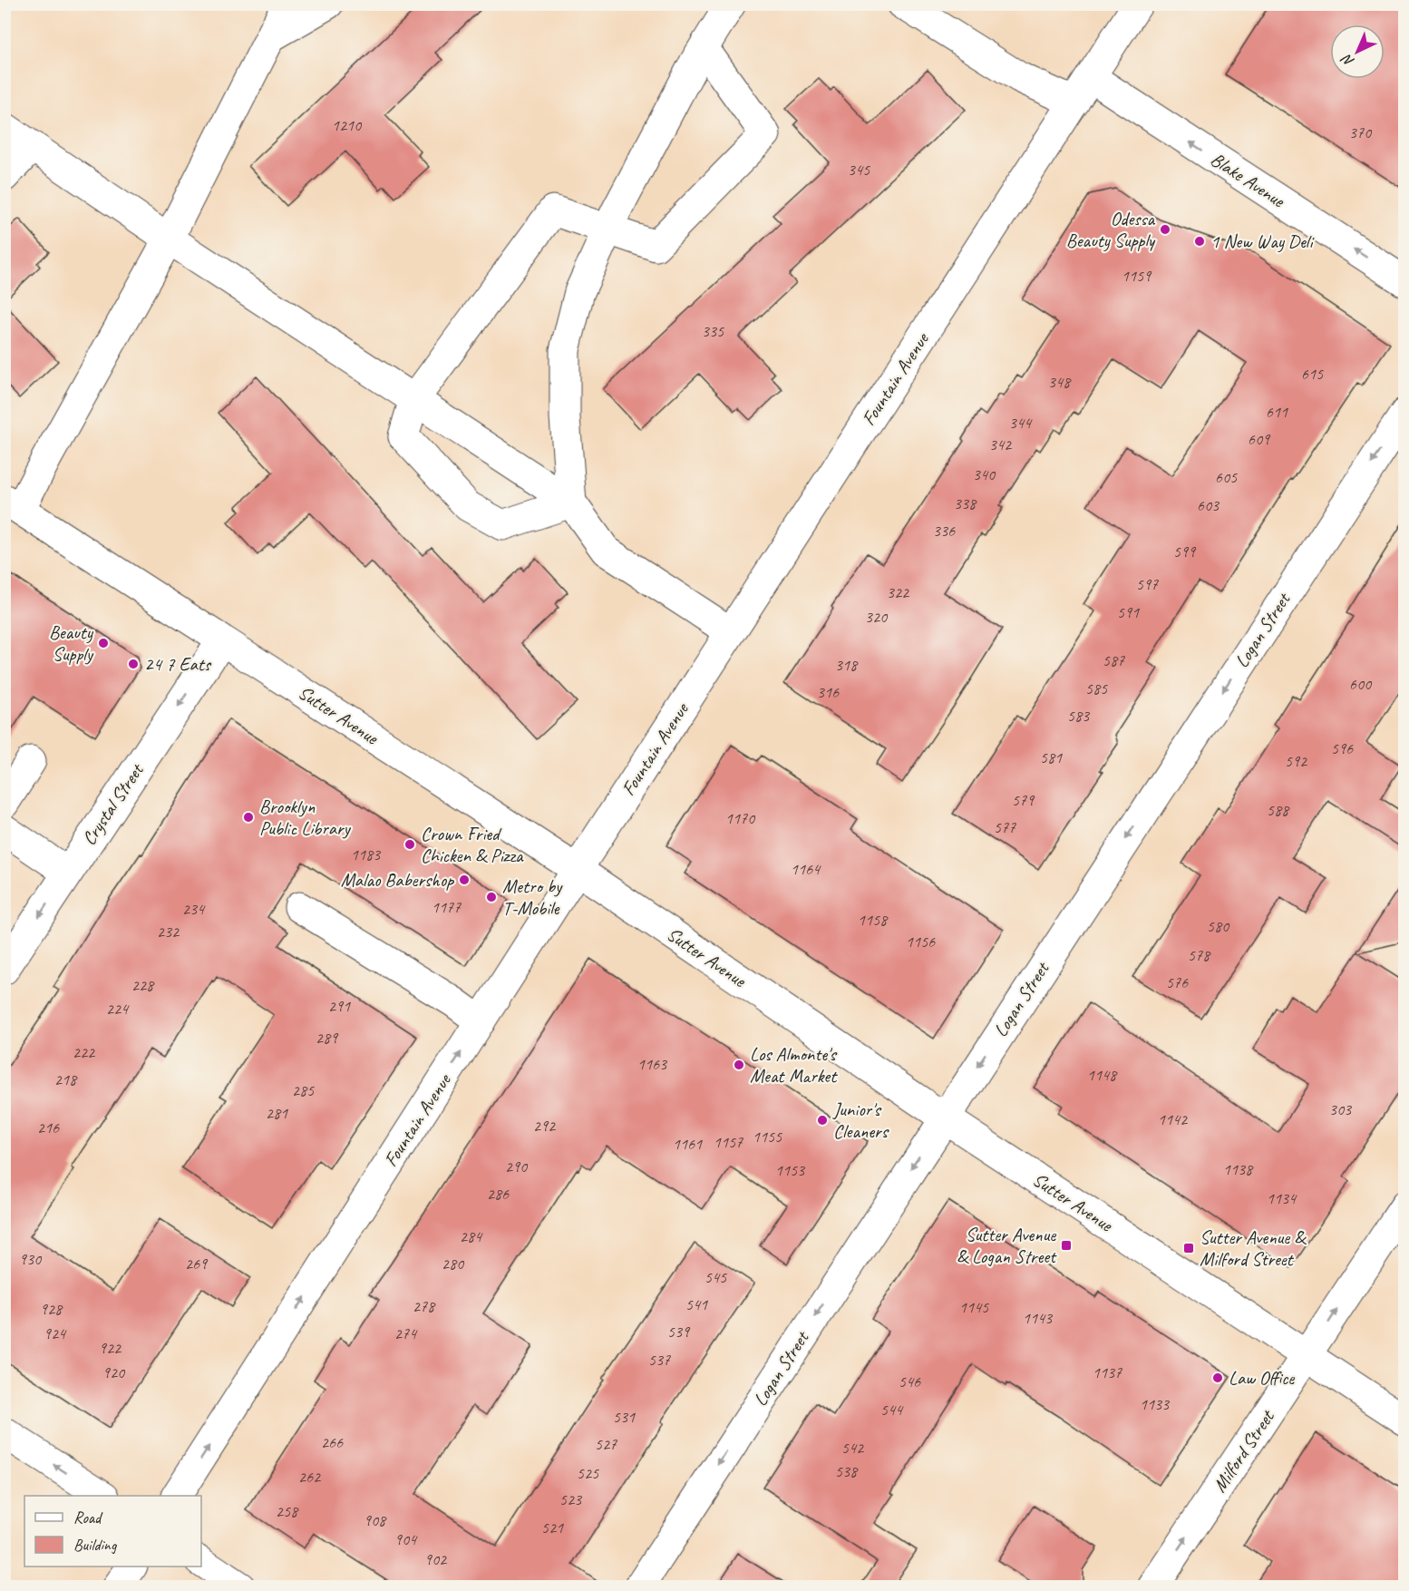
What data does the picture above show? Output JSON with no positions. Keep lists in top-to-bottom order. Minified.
{"streets":{"street":["Blake Avenue","Fountain Avenue","Logan Street","Sutter Avenue","Crystal Street","Milford Street"]},"crossings":[["Blake Avenue","Fountain Avenue"],["Fountain Avenue","Sutter Avenue"],["Logan Street","Sutter Avenue"],["Sutter Avenue","Crystal Street"],["Sutter Avenue","Milford Street"]],"one_way":["Blake Avenue","Logan Street","Crystal Street","Milford Street"],"places":{"other":["Odessa Beauty Supply","1 New Way Deli","Beauty Supply","24 7 Eats","Brooklyn Public Library","Crown Fried Chicken & Pizza","Malao Babershop","Metro by T-Mobile","Los Almonte's Meat Market","Junior's Cleaners","Law Office"],"transit":["Sutter Avenue & Logan Street","Sutter Avenue & Milford Street"]},"house_numbers":["1210","370","345","1159","335","615","348","611","344","609","342","340","605","338","603","336","599","597","322","591","320","587","318","600","585","316","583","596","581","592","579","588","1170","577","1183","1164","1177","234","1158","580","232","1156","578","576","228","291","224","289","222","1163","1148","218","285","303","281","1142","292","216","1155","1157","1161","290","1138","1153","286","1134","284","930","269","280","545","541","278","1145","928","1143","539","924","274","922","537","920","1137","546","1133","544","531","266","527","542","538","525","262","523","258","908","521","904","902"],"legend":["Road","Building"],"north":"bottom left"}
